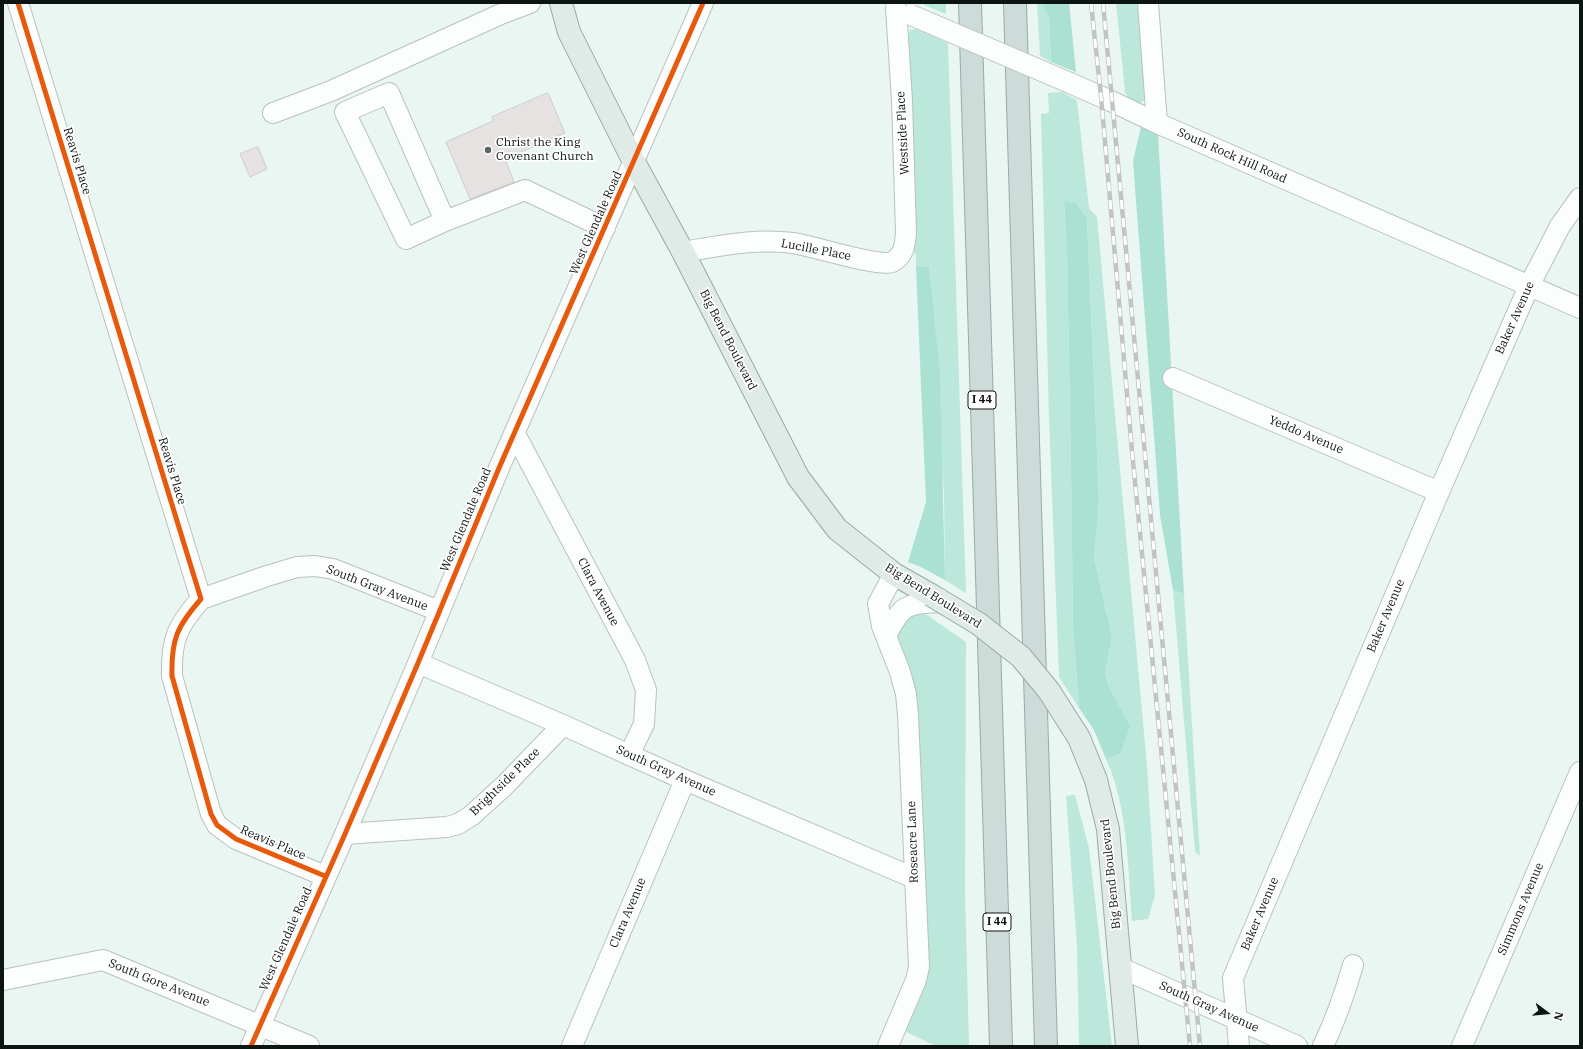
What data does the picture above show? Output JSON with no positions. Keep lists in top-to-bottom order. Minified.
{"streets":{"highway":["I 44"],"main road":["Big Bend Boulevard"],"street":["Westside Place","South Rock Hill Road","Reavis Place","West Glendale Road","Lucille Place","Baker Avenue","Yeddo Avenue","South Gray Avenue","Clara Avenue","Brightside Place","Roseacre Lane","Simmons Avenue","South Gore Avenue"]},"crossings":[["Westside Place","South Rock Hill Road"],["Westside Place","Lucille Place"],["South Rock Hill Road","Baker Avenue"],["Reavis Place","West Glendale Road"],["Reavis Place","South Gray Avenue"],["West Glendale Road","Big Bend Boulevard"],["West Glendale Road","South Gray Avenue"],["West Glendale Road","Clara Avenue"],["West Glendale Road","Brightside Place"],["West Glendale Road","South Gore Avenue"],["Lucille Place","Big Bend Boulevard"],["Baker Avenue","Yeddo Avenue"],["Baker Avenue","South Gray Avenue"],["Big Bend Boulevard","South Gray Avenue"],["Big Bend Boulevard","Roseacre Lane"],["South Gray Avenue","Clara Avenue"],["South Gray Avenue","Brightside Place"],["South Gray Avenue","Roseacre Lane"]],"places":["Christ the King Covenant Church"],"north":"right"}
